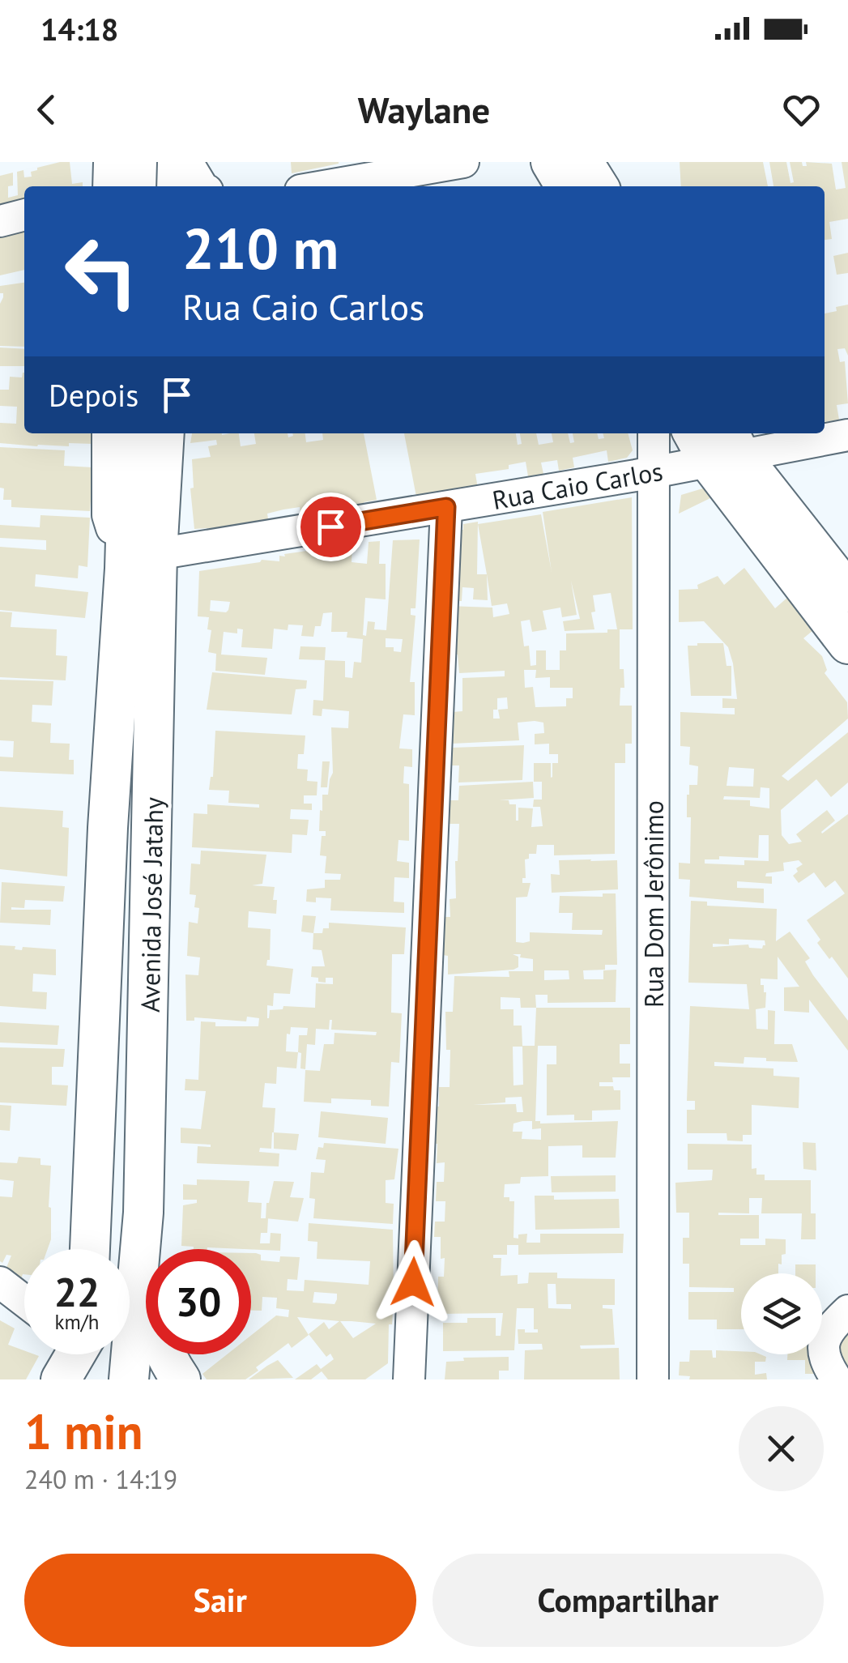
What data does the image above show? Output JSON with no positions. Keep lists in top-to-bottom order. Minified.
{"streets":{"main road":["Avenida José Jatahy"],"street":["Rua Caio Carlos","Rua Dom Jerônimo"]},"crossings":[["Rua Caio Carlos","Rua Dom Jerônimo"],["Rua Caio Carlos","Avenida José Jatahy"]],"page":{"status":"14:18","header":"Waylane","turn":["210 m","Rua Caio Carlos"],"then":"Depois","speed":"22 km/h","limit":"30","heading":["1 min","240 m · 14:19"],"buttons":["Sair","Compartilhar"]}}
